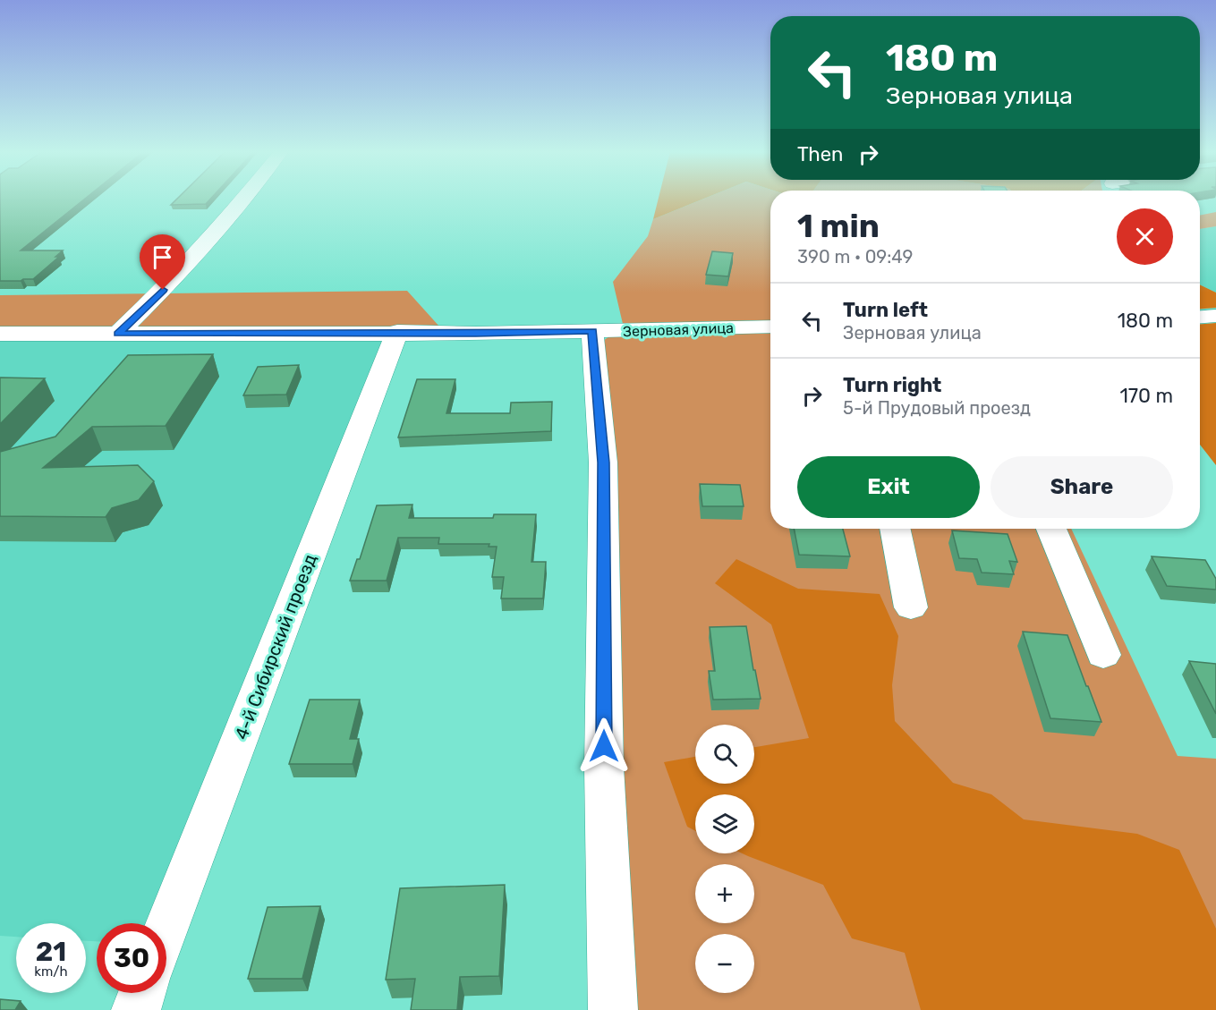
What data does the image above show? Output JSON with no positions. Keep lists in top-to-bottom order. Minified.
{"streets":{"street":["Зерновая улица","4-й Сибирский проезд"]},"crossings":[["Зерновая улица","4-й Сибирский проезд"]],"page":{"turn":["180 m","Зерновая улица"],"then":"Then","heading":["1 min","390 m · 09:49"],"list":[{"name":"Turn left","note":"Зерновая улица","value":"180 m"},{"name":"Turn right","note":"5-й Прудовый проезд","value":"170 m"}],"buttons":["Exit","Share"],"map_buttons":["+","−"],"speed":"21 km/h","limit":"30"}}
